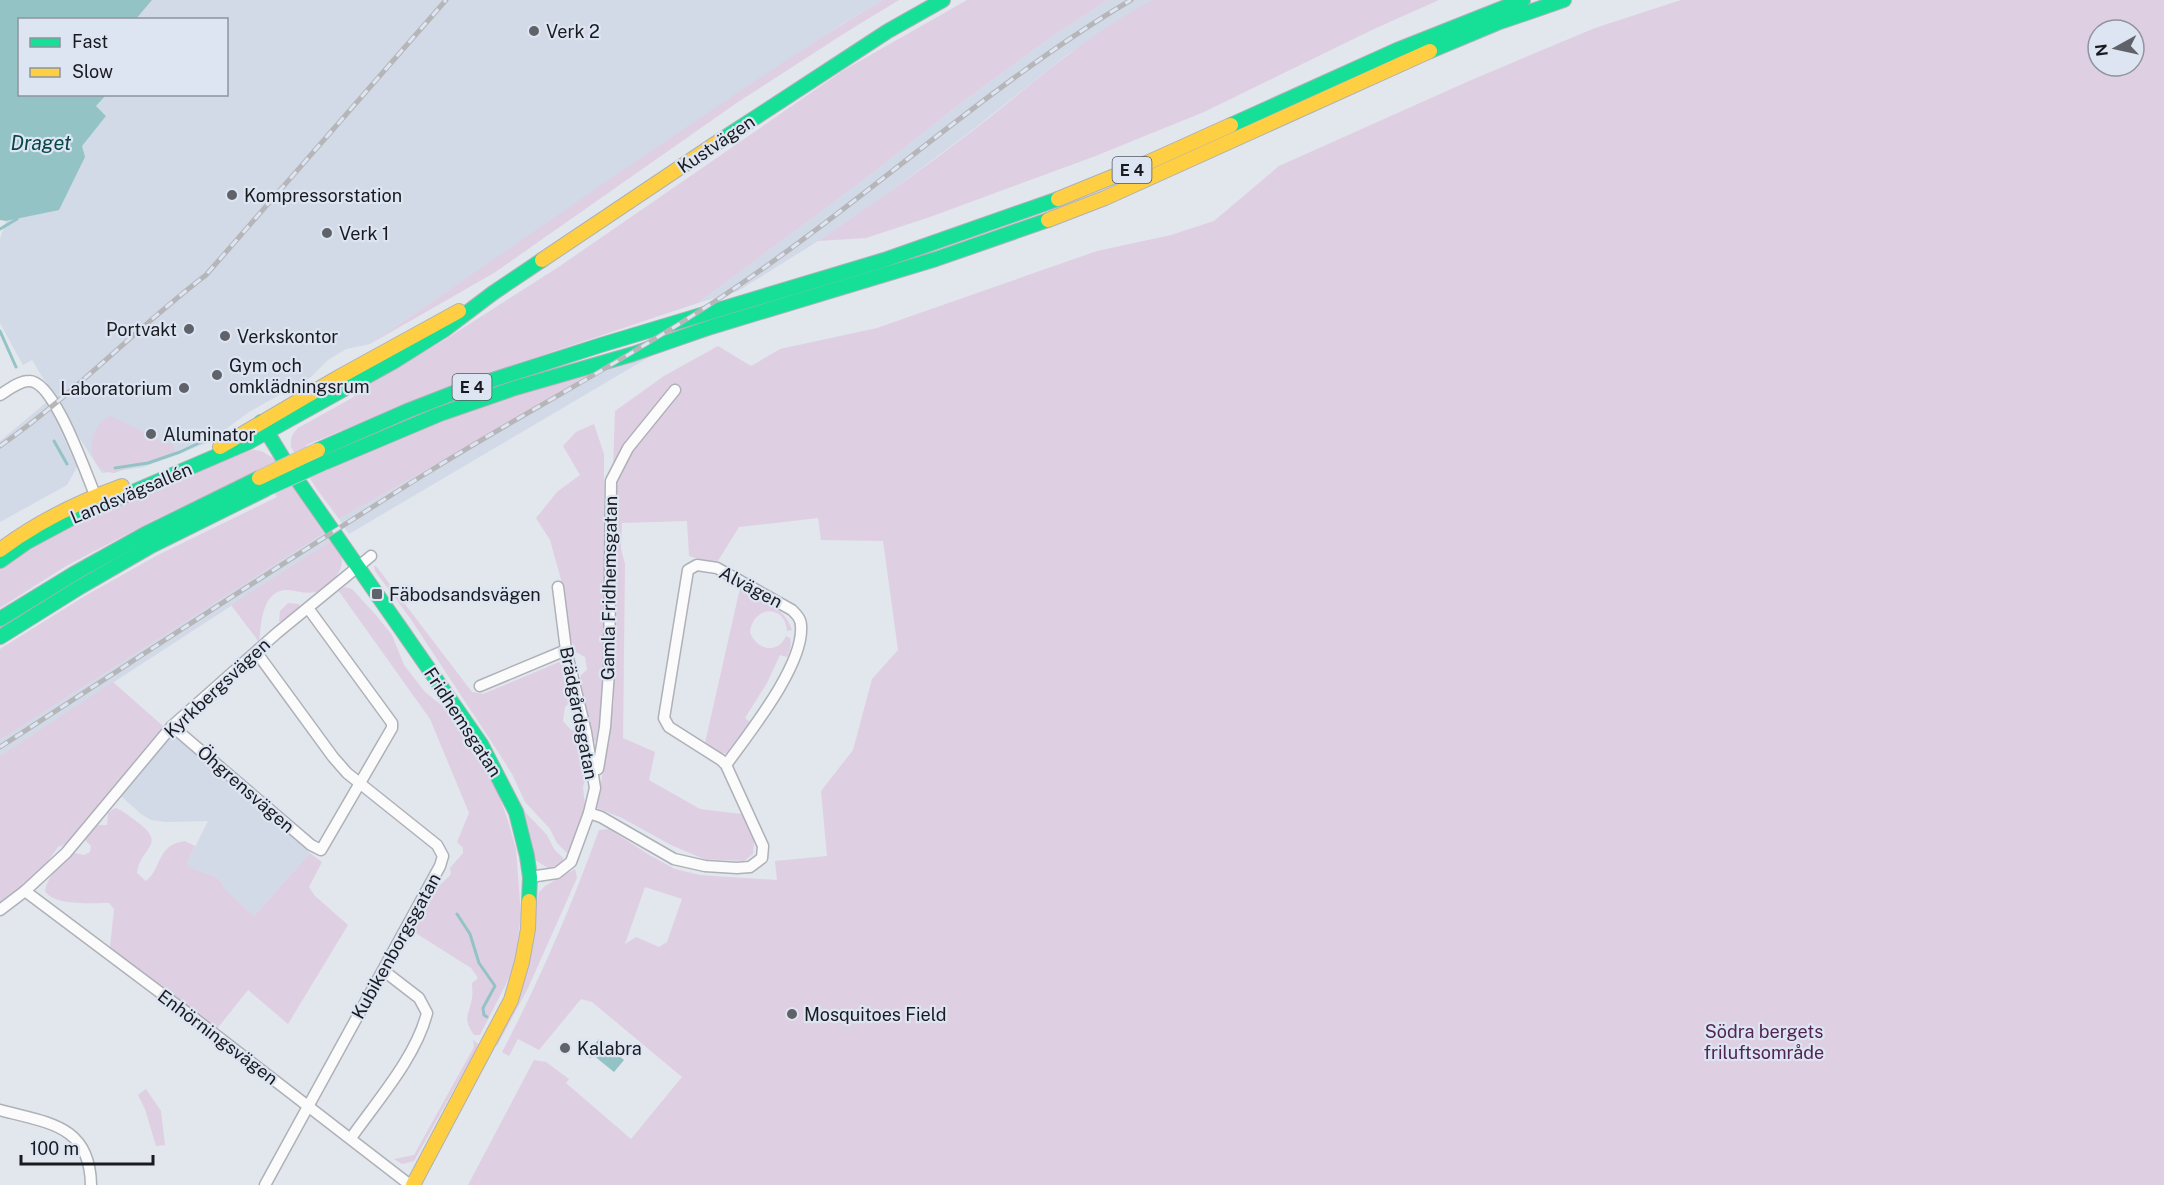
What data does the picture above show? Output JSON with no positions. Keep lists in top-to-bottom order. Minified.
{"streets":{"main road":["Kustvägen","E 4","Landsvägsallén","Fridhemsgatan"],"street":["Alvägen","Gamla Fridhemsgatan","Kyrkbergsvägen","Brädgårdsgatan","Öhgrensvägen","Kubikenborgsgatan","Enhörningsvägen"]},"crossings":[["Kustvägen","Landsvägsallén"],["Kustvägen","Fridhemsgatan"],["Landsvägsallén","Fridhemsgatan"],["Kyrkbergsvägen","Fridhemsgatan"],["Kyrkbergsvägen","Öhgrensvägen"],["Kyrkbergsvägen","Kubikenborgsgatan"],["Kyrkbergsvägen","Enhörningsvägen"],["Brädgårdsgatan","Fridhemsgatan"],["Fridhemsgatan","Enhörningsvägen"],["Öhgrensvägen","Kubikenborgsgatan"],["Kubikenborgsgatan","Enhörningsvägen"]],"water":["Draget"],"parks":["Södra bergets friluftsområde"],"places":{"other":["Verk 2","Kompressorstation","Verk 1","Portvakt","Verkskontor","Gym och omklädningsrum","Laboratorium","Aluminator","Mosquitoes Field","Kalabra"],"transit":["Fäbodsandsvägen"]},"legend":["Fast","Slow"],"scale_bar":"100 m","north":"left"}
